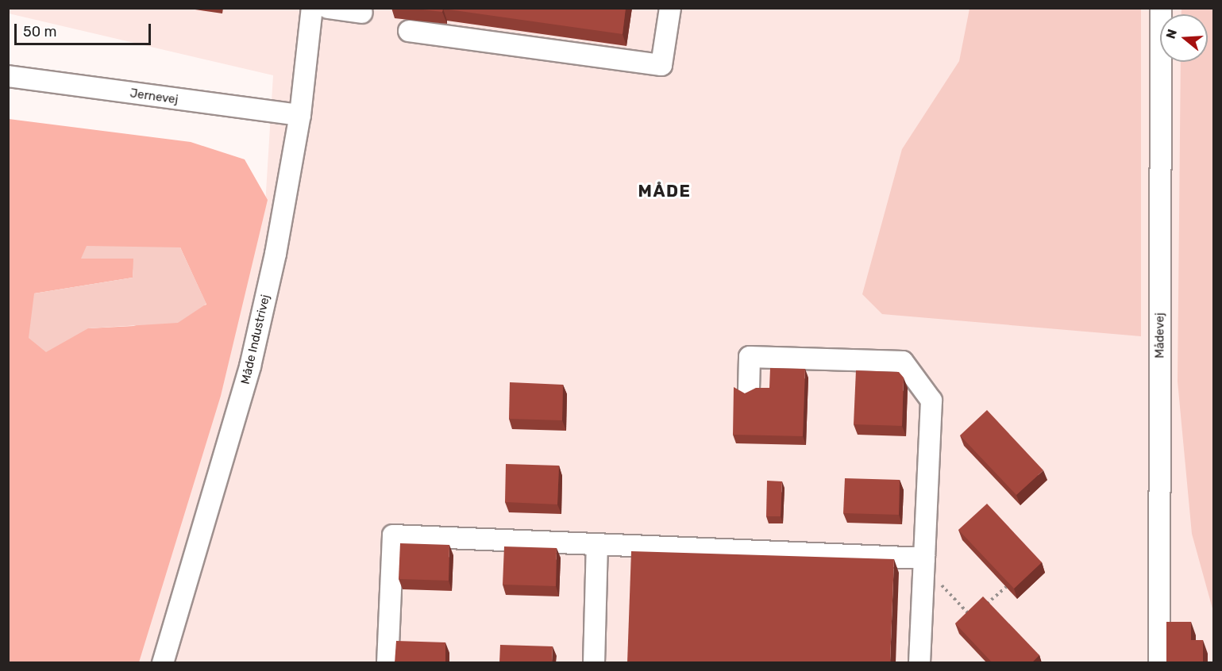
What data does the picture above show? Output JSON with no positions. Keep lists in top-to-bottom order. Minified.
{"streets":{"street":["Jernevej","Mådevej","Måde Industrivej"]},"crossings":[["Jernevej","Måde Industrivej"]],"districts":["MÅDE"],"scale_bar":"50 m","north":"left"}
